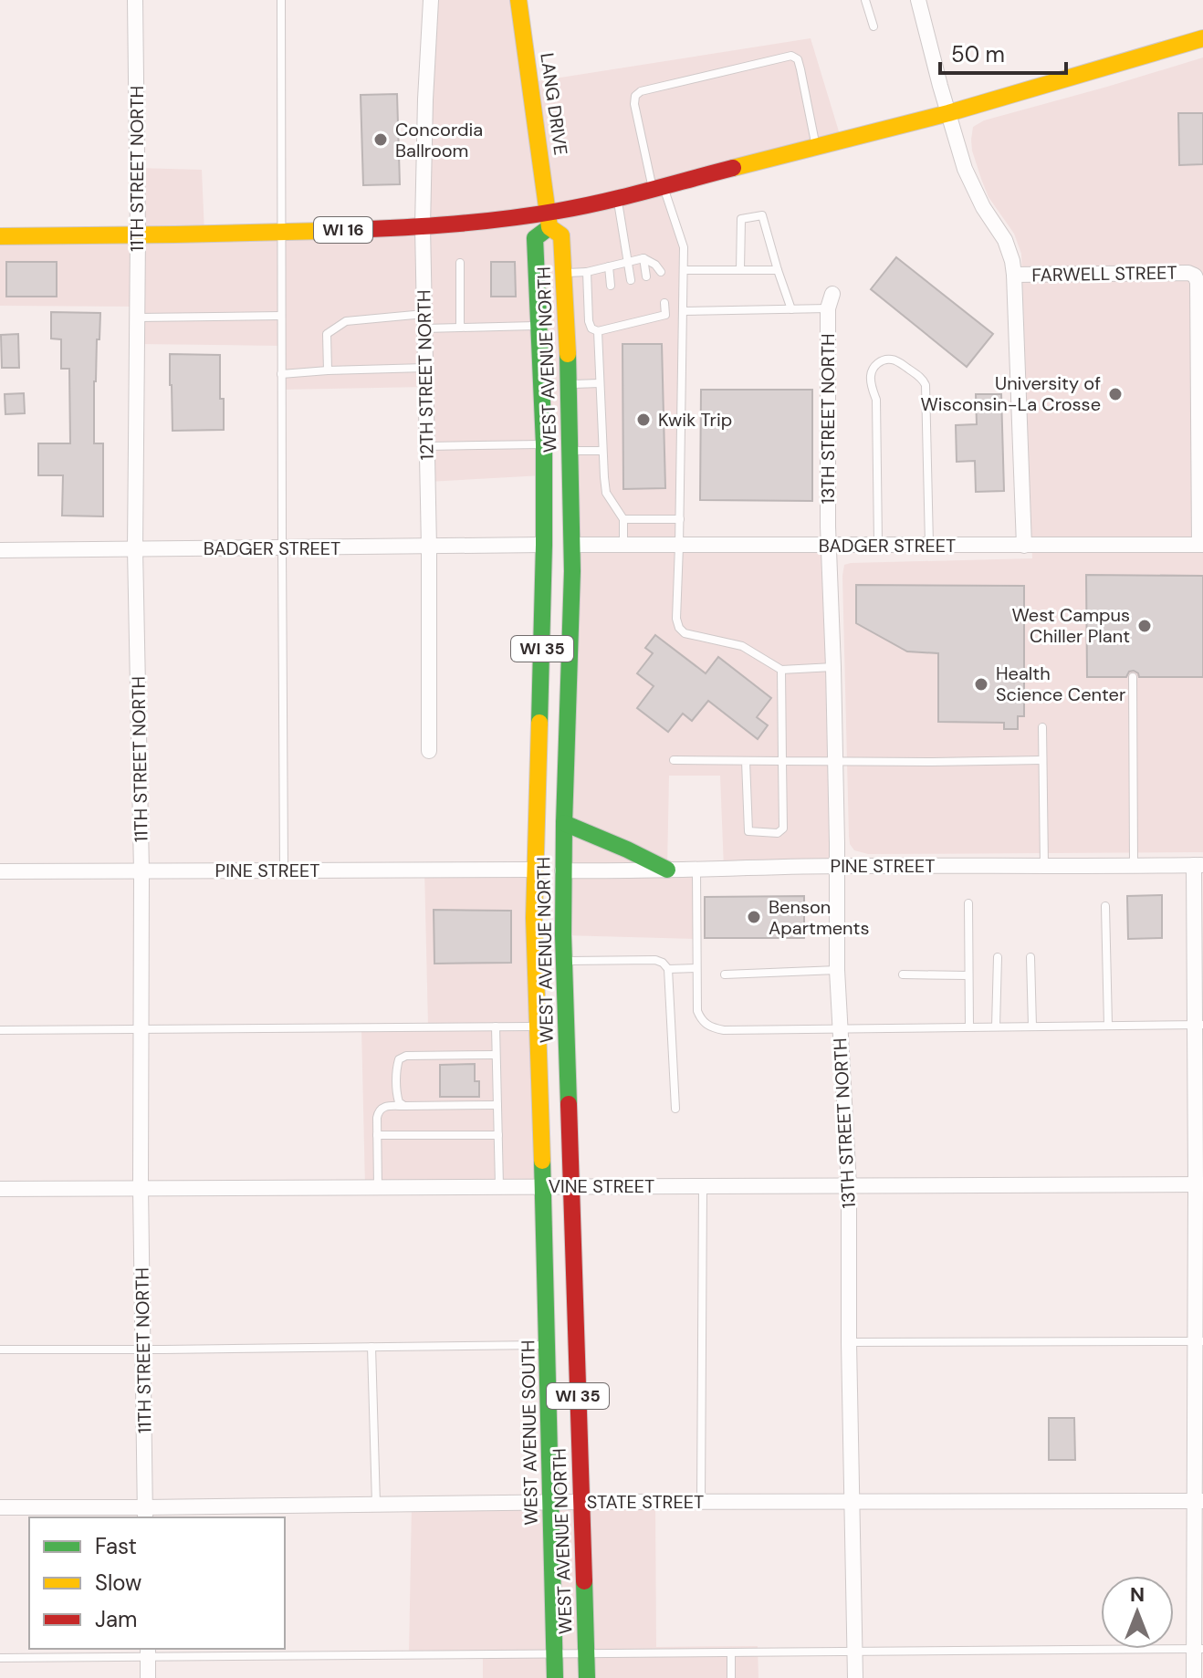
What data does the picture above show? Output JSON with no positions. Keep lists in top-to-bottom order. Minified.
{"streets":{"main road":["LANG DRIVE","WI 16","WEST AVENUE NORTH","WI 35","WEST AVENUE SOUTH"],"street":["11TH STREET NORTH","FARWELL STREET","12TH STREET NORTH","13TH STREET NORTH","BADGER STREET","PINE STREET","VINE STREET","STATE STREET"]},"crossings":[["LANG DRIVE","WI 16"],["LANG DRIVE","WEST AVENUE NORTH"],["11TH STREET NORTH","WI 16"],["11TH STREET NORTH","BADGER STREET"],["11TH STREET NORTH","PINE STREET"],["11TH STREET NORTH","VINE STREET"],["11TH STREET NORTH","STATE STREET"],["WI 16","WEST AVENUE NORTH"],["WI 16","12TH STREET NORTH"],["WEST AVENUE NORTH","BADGER STREET"],["WEST AVENUE NORTH","PINE STREET"],["WEST AVENUE NORTH","VINE STREET"],["WEST AVENUE NORTH","WEST AVENUE SOUTH"],["WEST AVENUE NORTH","STATE STREET"],["12TH STREET NORTH","BADGER STREET"],["13TH STREET NORTH","BADGER STREET"],["13TH STREET NORTH","PINE STREET"],["13TH STREET NORTH","VINE STREET"],["13TH STREET NORTH","STATE STREET"],["VINE STREET","WEST AVENUE SOUTH"],["WEST AVENUE SOUTH","STATE STREET"]],"places":["Concordia Ballroom","University of Wisconsin-La Crosse","Kwik Trip","West Campus Chiller Plant","Health Science Center","Benson Apartments"],"legend":["Fast","Slow","Jam"],"scale_bar":"50 m","north":"top"}
